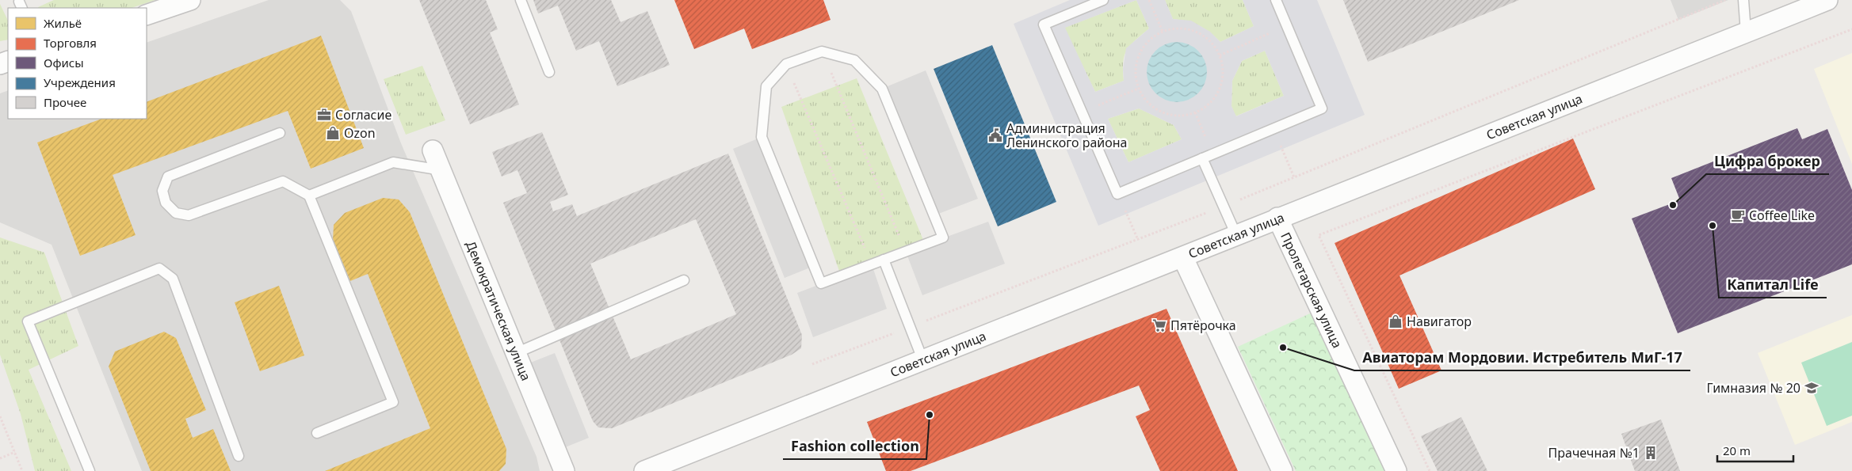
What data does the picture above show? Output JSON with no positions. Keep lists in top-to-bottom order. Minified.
{"streets":{"street":["Советская улица","Пролетарская улица","Демократическая улица"]},"crossings":[["Советская улица","Пролетарская улица"]],"places":{"office":["Согласие"],"shop":["Ozon","Навигатор"],"public building":["Администрация Ленинского района"],"other":["Цифра брокер","Капитал Life","Авиаторам Мордовии. Истребитель МиГ-17","Fashion collection"],"cafe":["Coffee Like"],"supermarket":["Пятёрочка"],"school or university":["Гимназия № 20"],"building":["Прачечная №1"]},"legend":["Жильё","Торговля","Офисы","Учреждения","Прочее"],"scale_bar":"20 m"}
